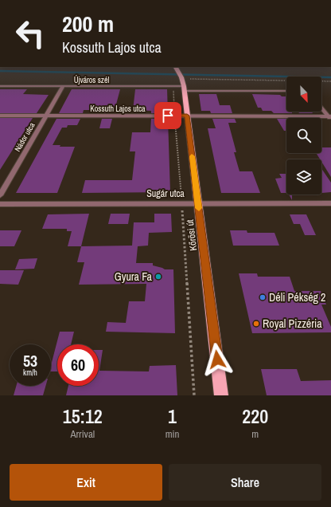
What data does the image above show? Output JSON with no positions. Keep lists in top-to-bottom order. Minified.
{"streets":{"main road":["Kőrösi út"],"street":["Újváros szél","Kossuth Lajos utca","Nádor utca","Sugár utca"]},"crossings":[["Újváros szél","Nádor utca"],["Újváros szél","Kőrösi út"],["Kossuth Lajos utca","Nádor utca"],["Kossuth Lajos utca","Kőrösi út"],["Sugár utca","Kőrösi út"]],"places":["Gyura Fa","Déli Pékség 2","Royal Pizzéria"],"north":"bottom right","page":{"turn":["200 m","Kossuth Lajos utca"],"speed":"53 km/h","limit":"60","eta":["15:12","Arrival","1","min","220","m"],"buttons":["Exit","Share"]}}
